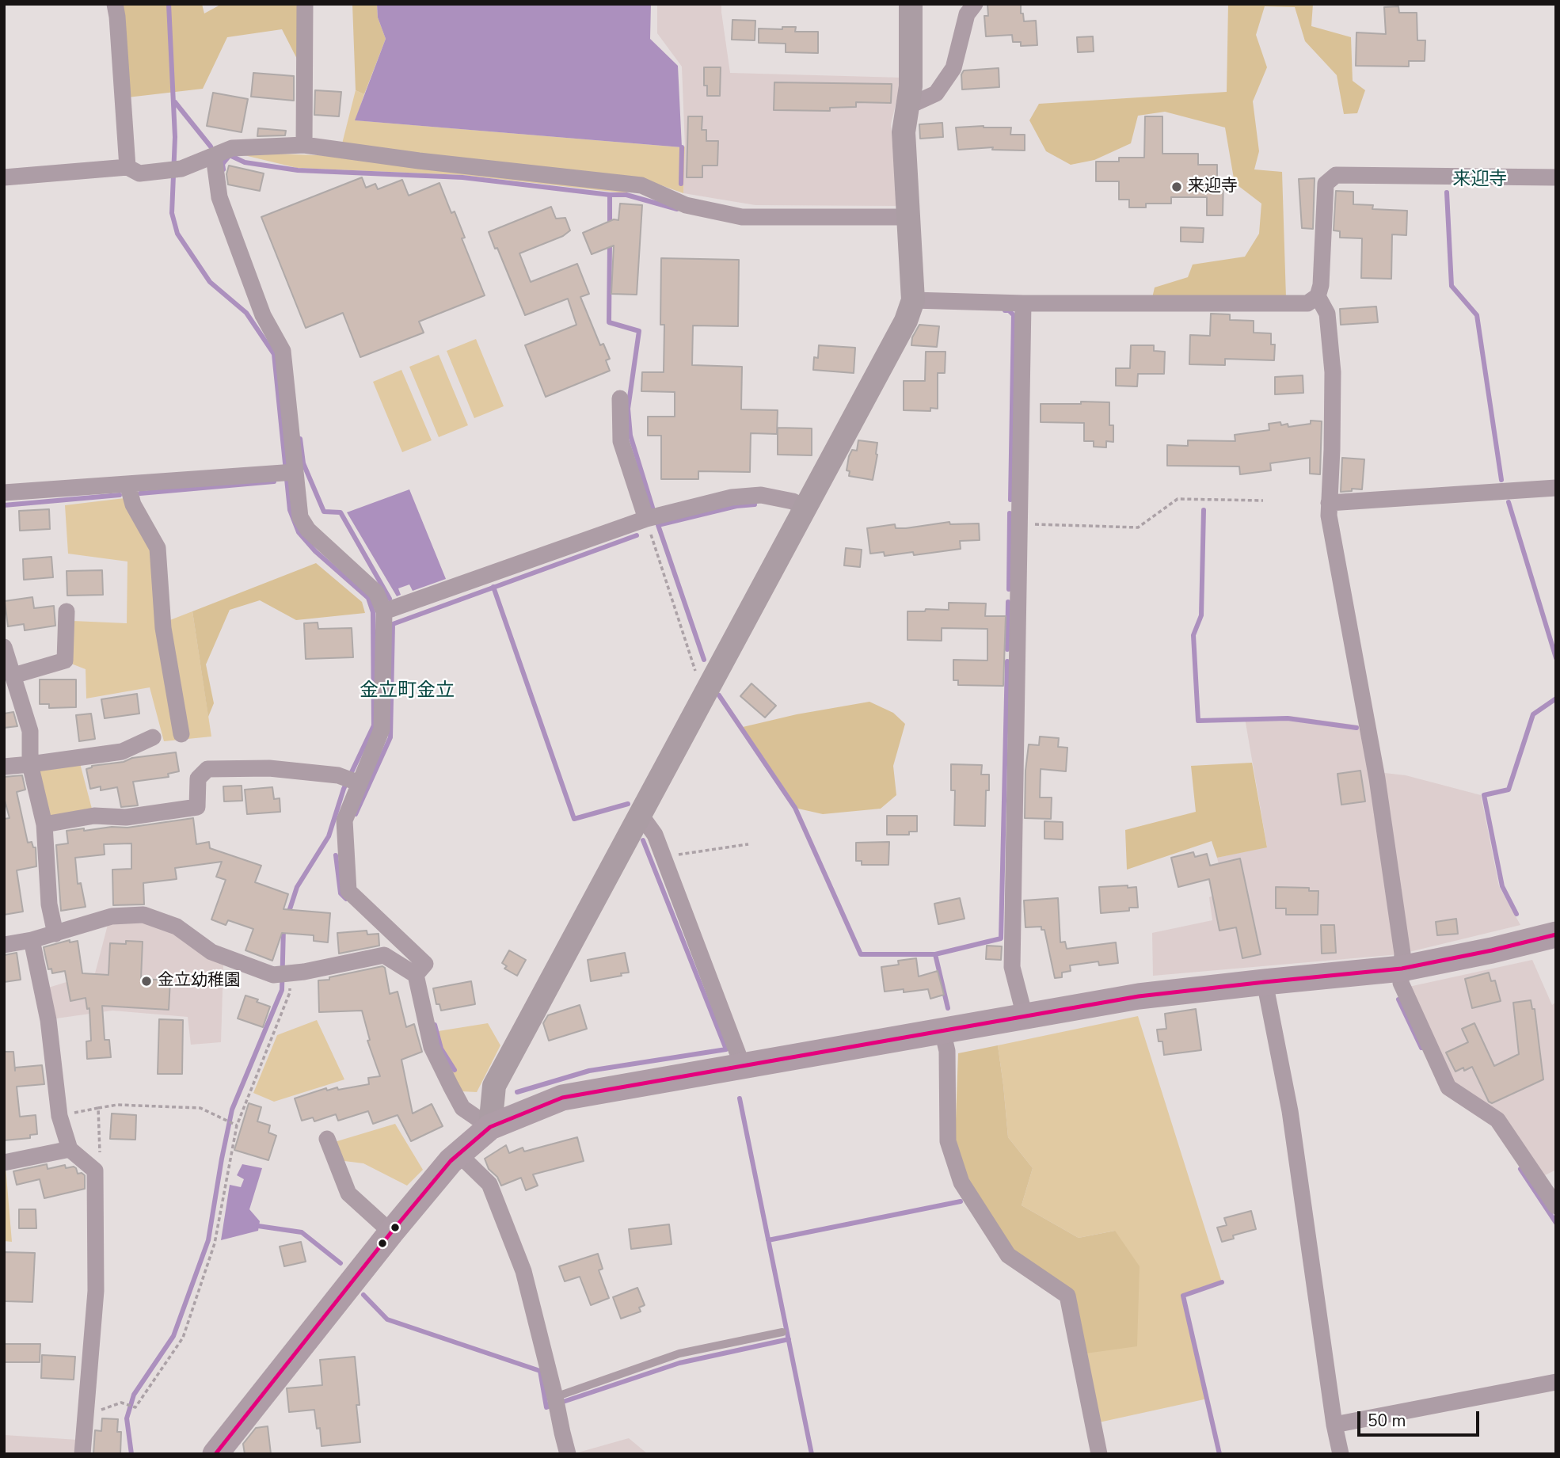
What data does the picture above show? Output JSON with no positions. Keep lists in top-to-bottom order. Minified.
{"districts":["来迎寺","金立町金立"],"places":["来迎寺","金立幼稚園"],"scale_bar":"50 m"}
